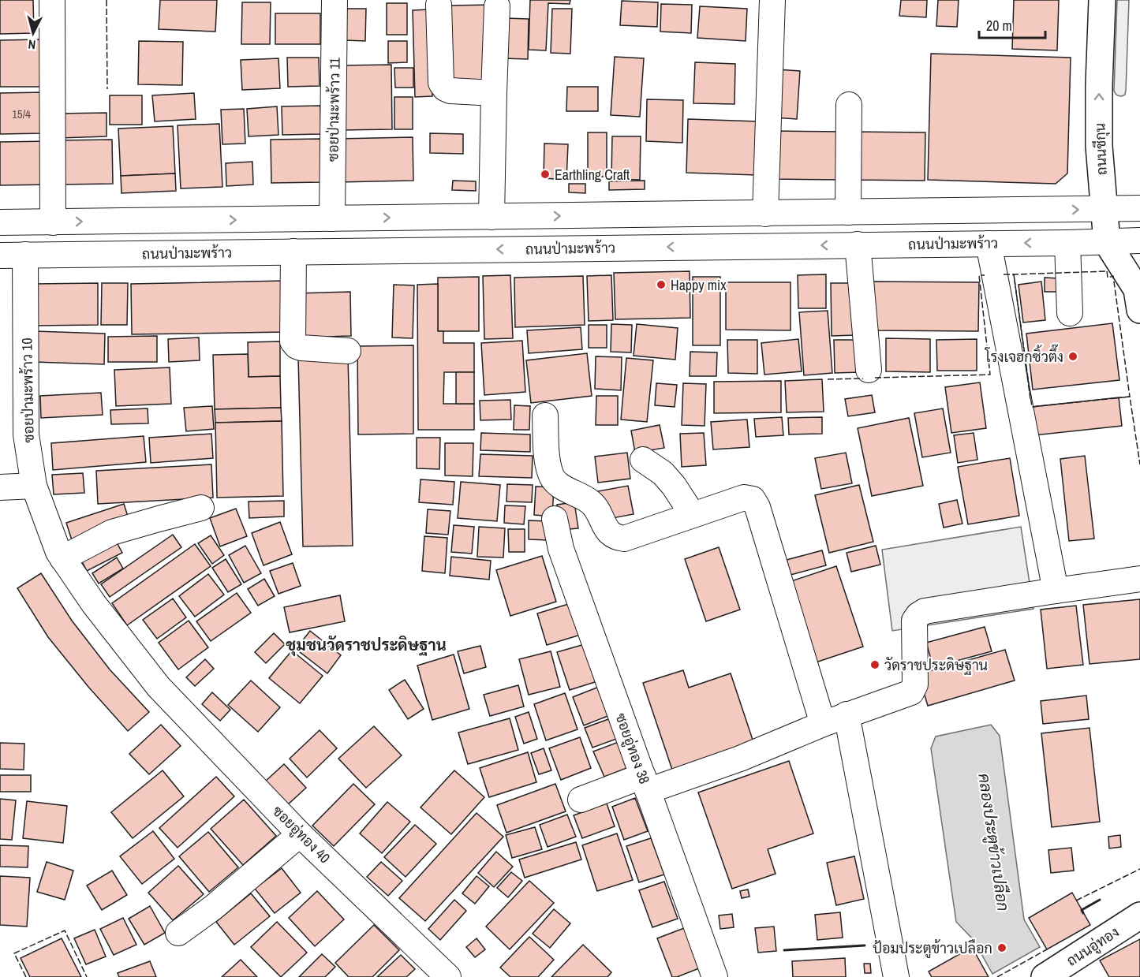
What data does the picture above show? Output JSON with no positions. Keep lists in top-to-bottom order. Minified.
{"streets":{"main road":["ถนนชีกุน","ถนนอู่ทอง"],"street":["ซอยป่ามะพร้าว 11","ถนนป่ามะพร้าว","ซอยป่ามะพร้าว 10","ซอยอู่ทอง 38","ซอยอู่ทอง 40"]},"crossings":[["ถนนชีกุน","ถนนป่ามะพร้าว"],["ถนนป่ามะพร้าว","ซอยป่ามะพร้าว 10"],["ซอยป่ามะพร้าว 10","ซอยอู่ทอง 40"]],"one_way":["ถนนชีกุน"],"districts":["ชุมชนวัดราชประดิษฐาน"],"water":["คลองประตูข้าวเปลือก"],"places":["Earthling Craft","Happy mix","โรงเจฮกซิ้วตึ๊ง","วัดราชประดิษฐาน","ป้อมประตูข้าวเปลือก"],"house_numbers":["15/4"],"scale_bar":"20 m","north":"bottom"}
